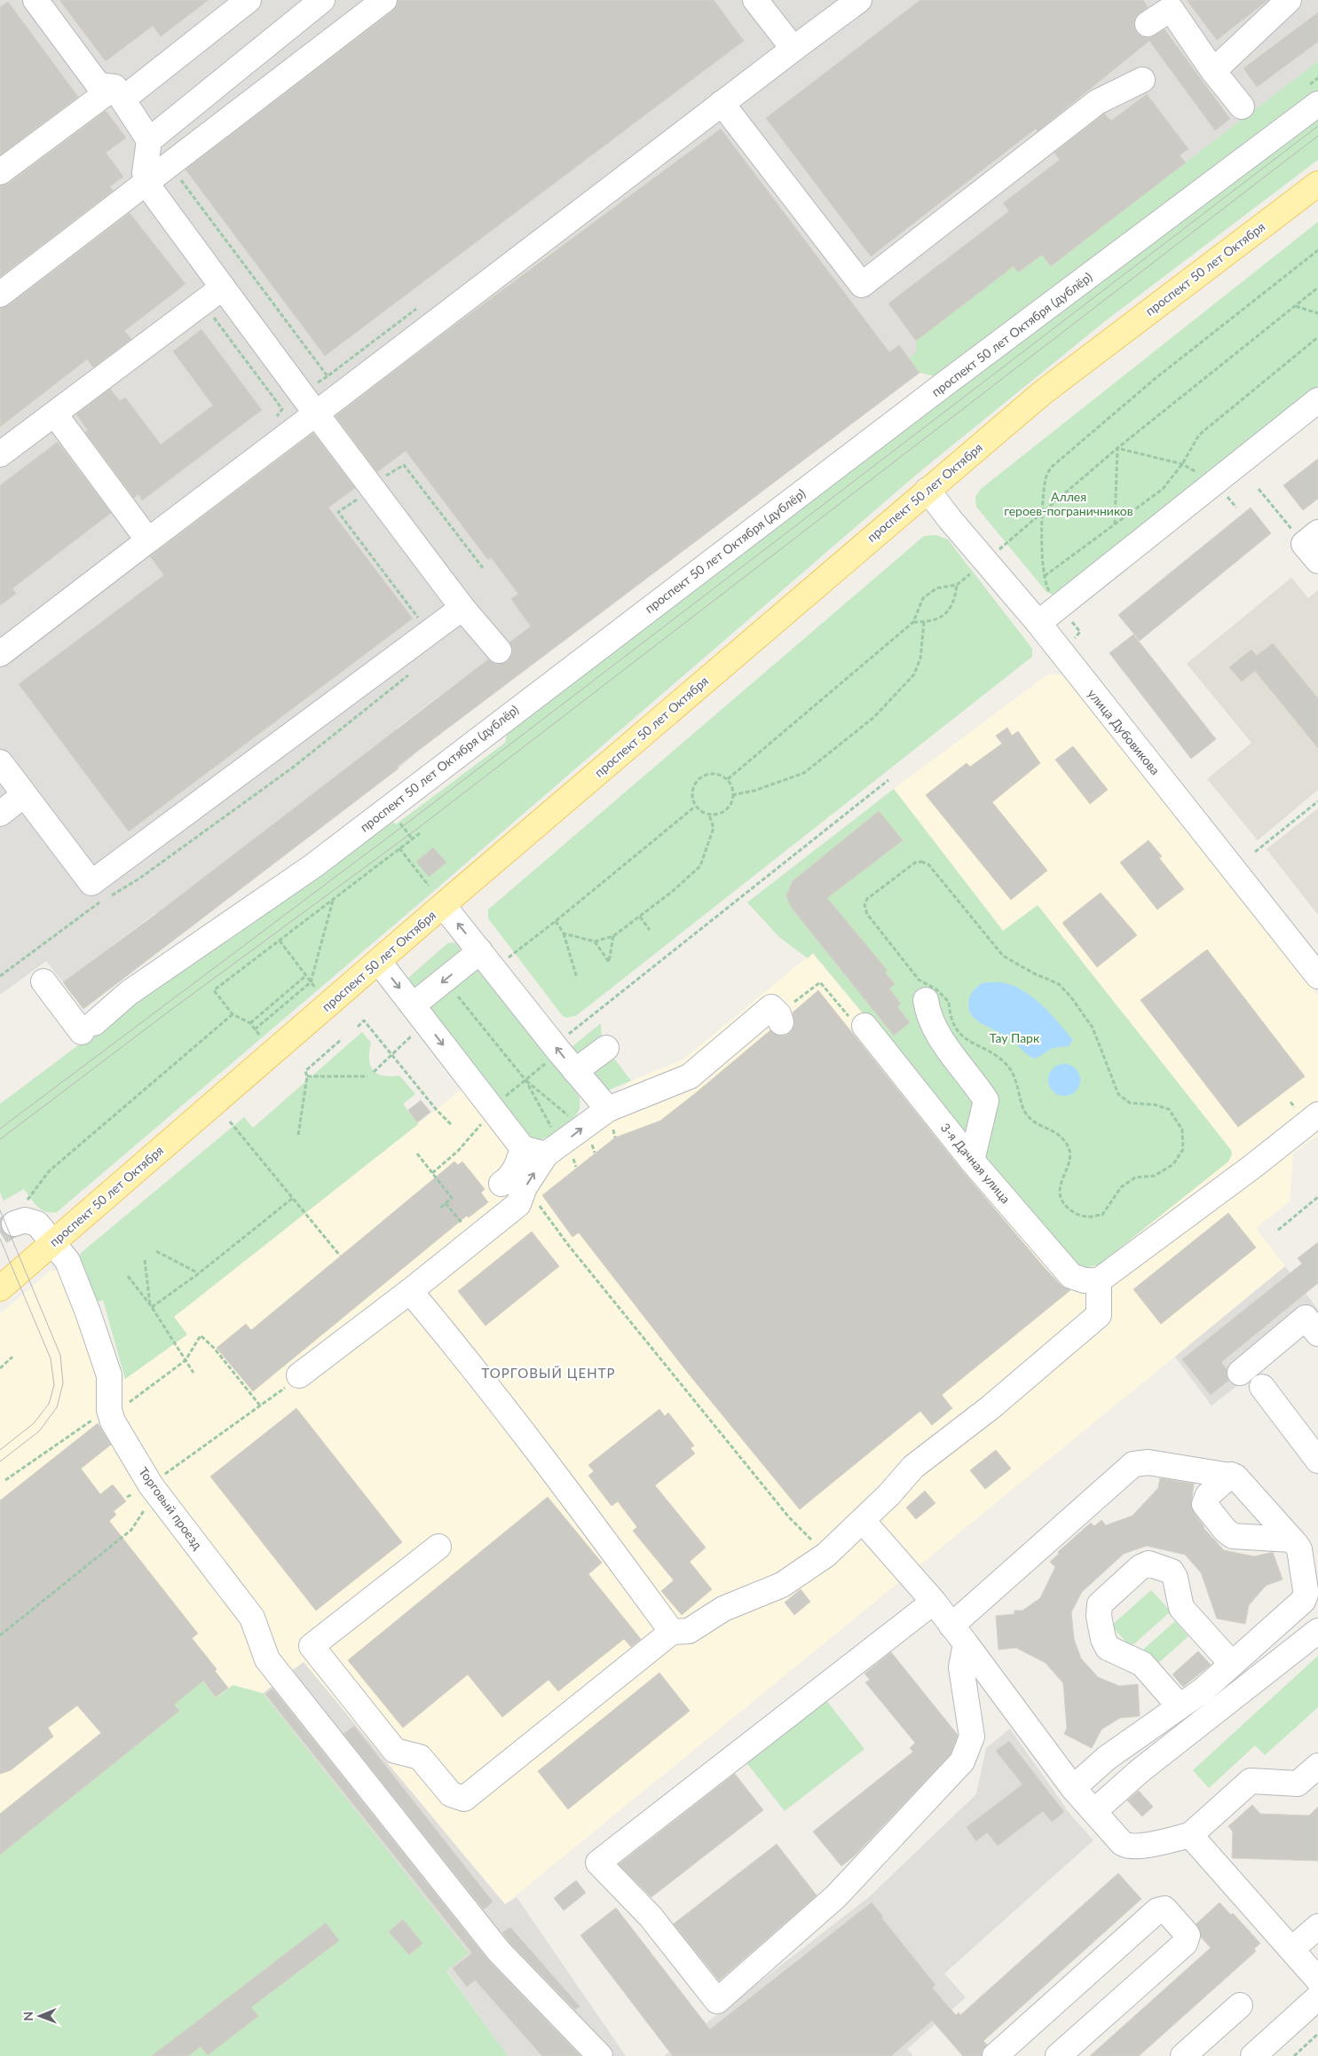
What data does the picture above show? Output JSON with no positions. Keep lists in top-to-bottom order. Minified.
{"streets":{"main road":["проспект 50 лет Октября"],"street":["проспект 50 лет Октября (дублёр)","улица Дубовикова","3-я Дачная улица","Торговый проезд"]},"crossings":[["проспект 50 лет Октября","улица Дубовикова"],["проспект 50 лет Октября","Торговый проезд"]],"districts":["ТОРГОВЫЙ ЦЕНТР"],"parks":["Аллея героев-пограничников","Тау Парк"],"north":"left"}
